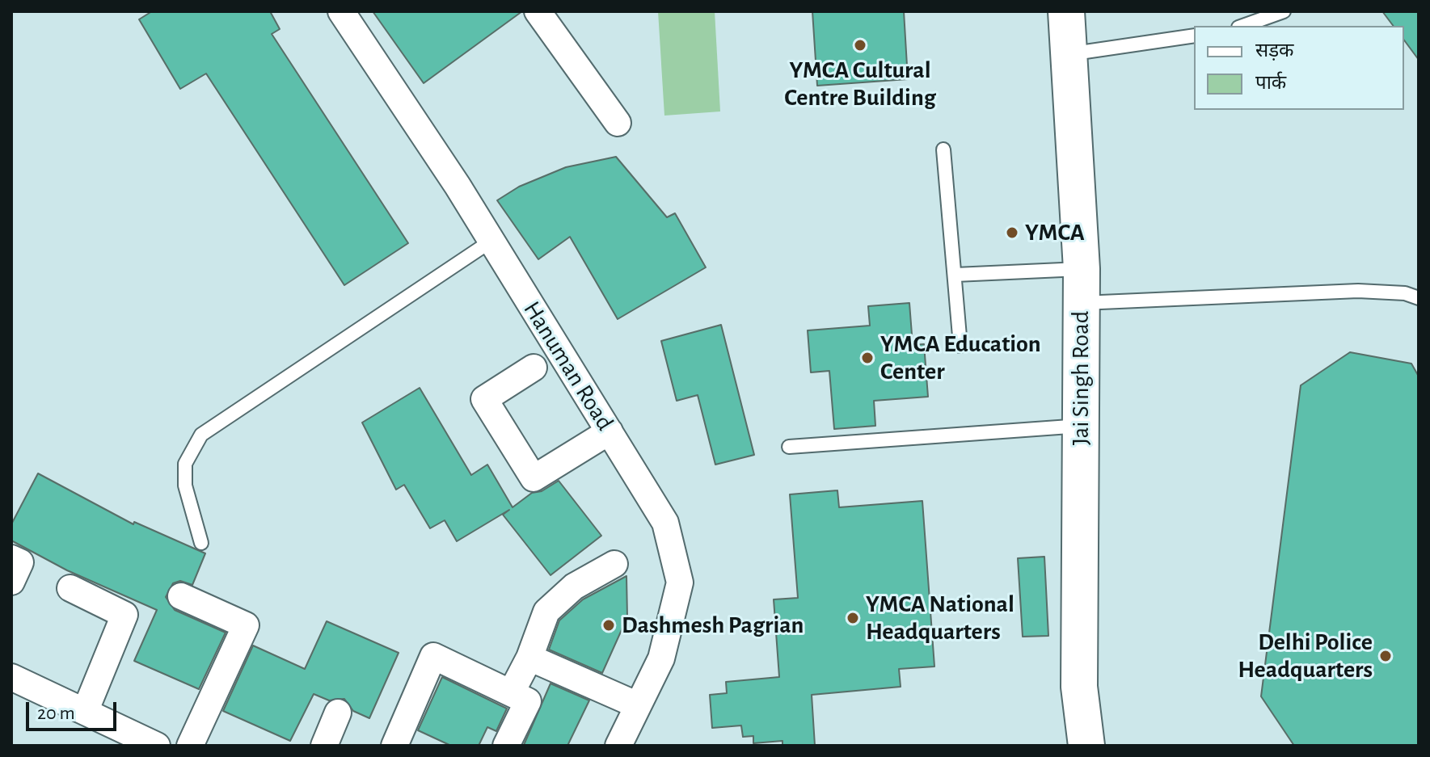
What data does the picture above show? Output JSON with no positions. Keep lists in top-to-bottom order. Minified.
{"streets":{"street":["Hanuman Road","Jai Singh Road"]},"places":["YMCA Cultural Centre Building","YMCA","YMCA Education Center","YMCA National Headquarters","Dashmesh Pagrian","Delhi Police Headquarters"],"legend":["सड़क","पार्क"],"scale_bar":"20 m"}
